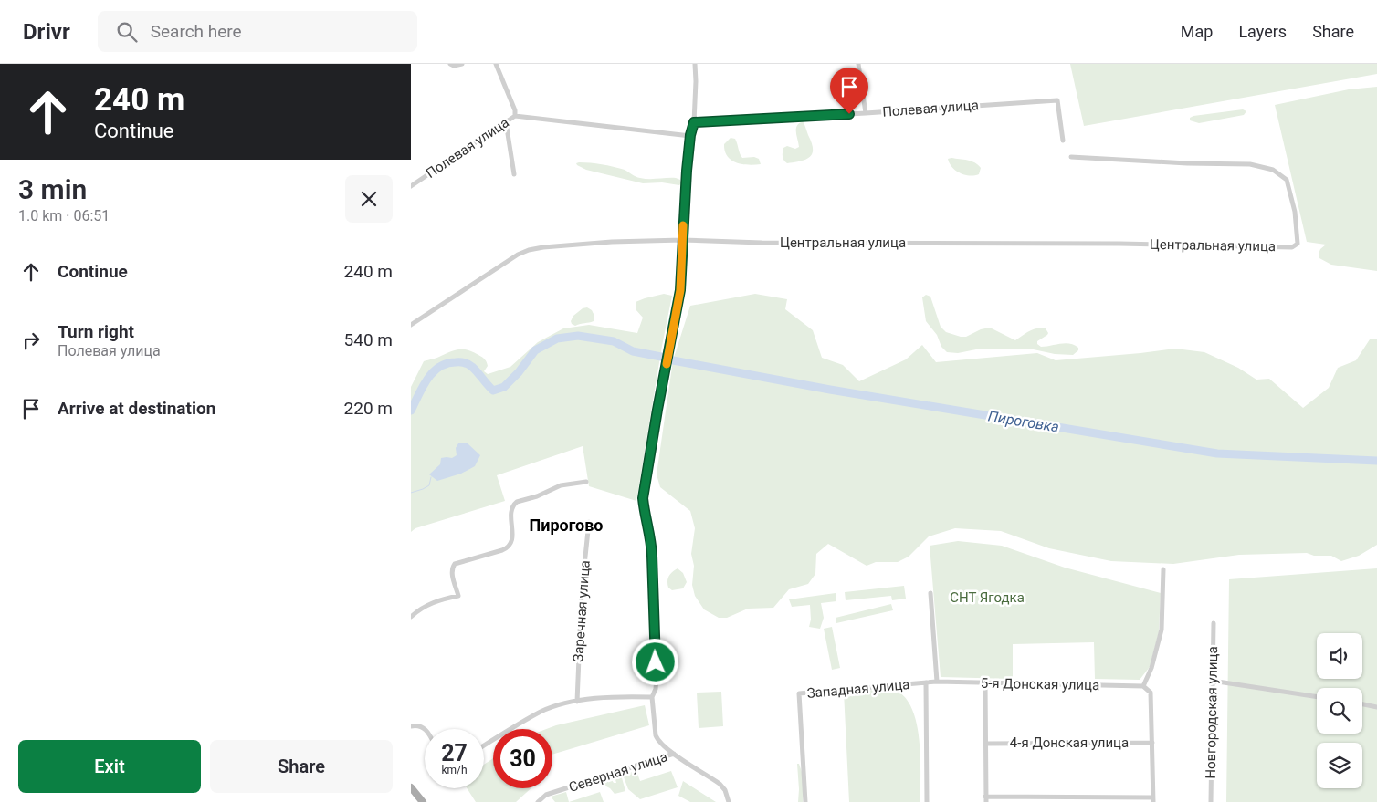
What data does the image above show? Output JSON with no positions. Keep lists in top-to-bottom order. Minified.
{"streets":{"street":["Полевая улица","Центральная улица","Заречная улица","5-я Донская улица","Западная улица","Новгородская улица","4-я Донская улица","Северная улица"]},"crossings":[["Полевая улица","Северная улица"],["Центральная улица","Северная улица"],["5-я Донская улица","Западная улица"]],"districts":["Пирогово"],"water":["Пироговка"],"parks":["СНТ Ягодка"],"page":{"header":"Drivr","search":"Search here","nav":["Map","Layers","Share"],"turn":["240 m","Continue"],"heading":["3 min","1.0 km · 06:51"],"list":[{"name":"Continue","value":"240 m"},{"name":"Turn right","note":"Полевая улица","value":"540 m"},{"name":"Arrive at destination","value":"220 m"}],"speed":"27 km/h","limit":"30","buttons":["Exit","Share"]}}
